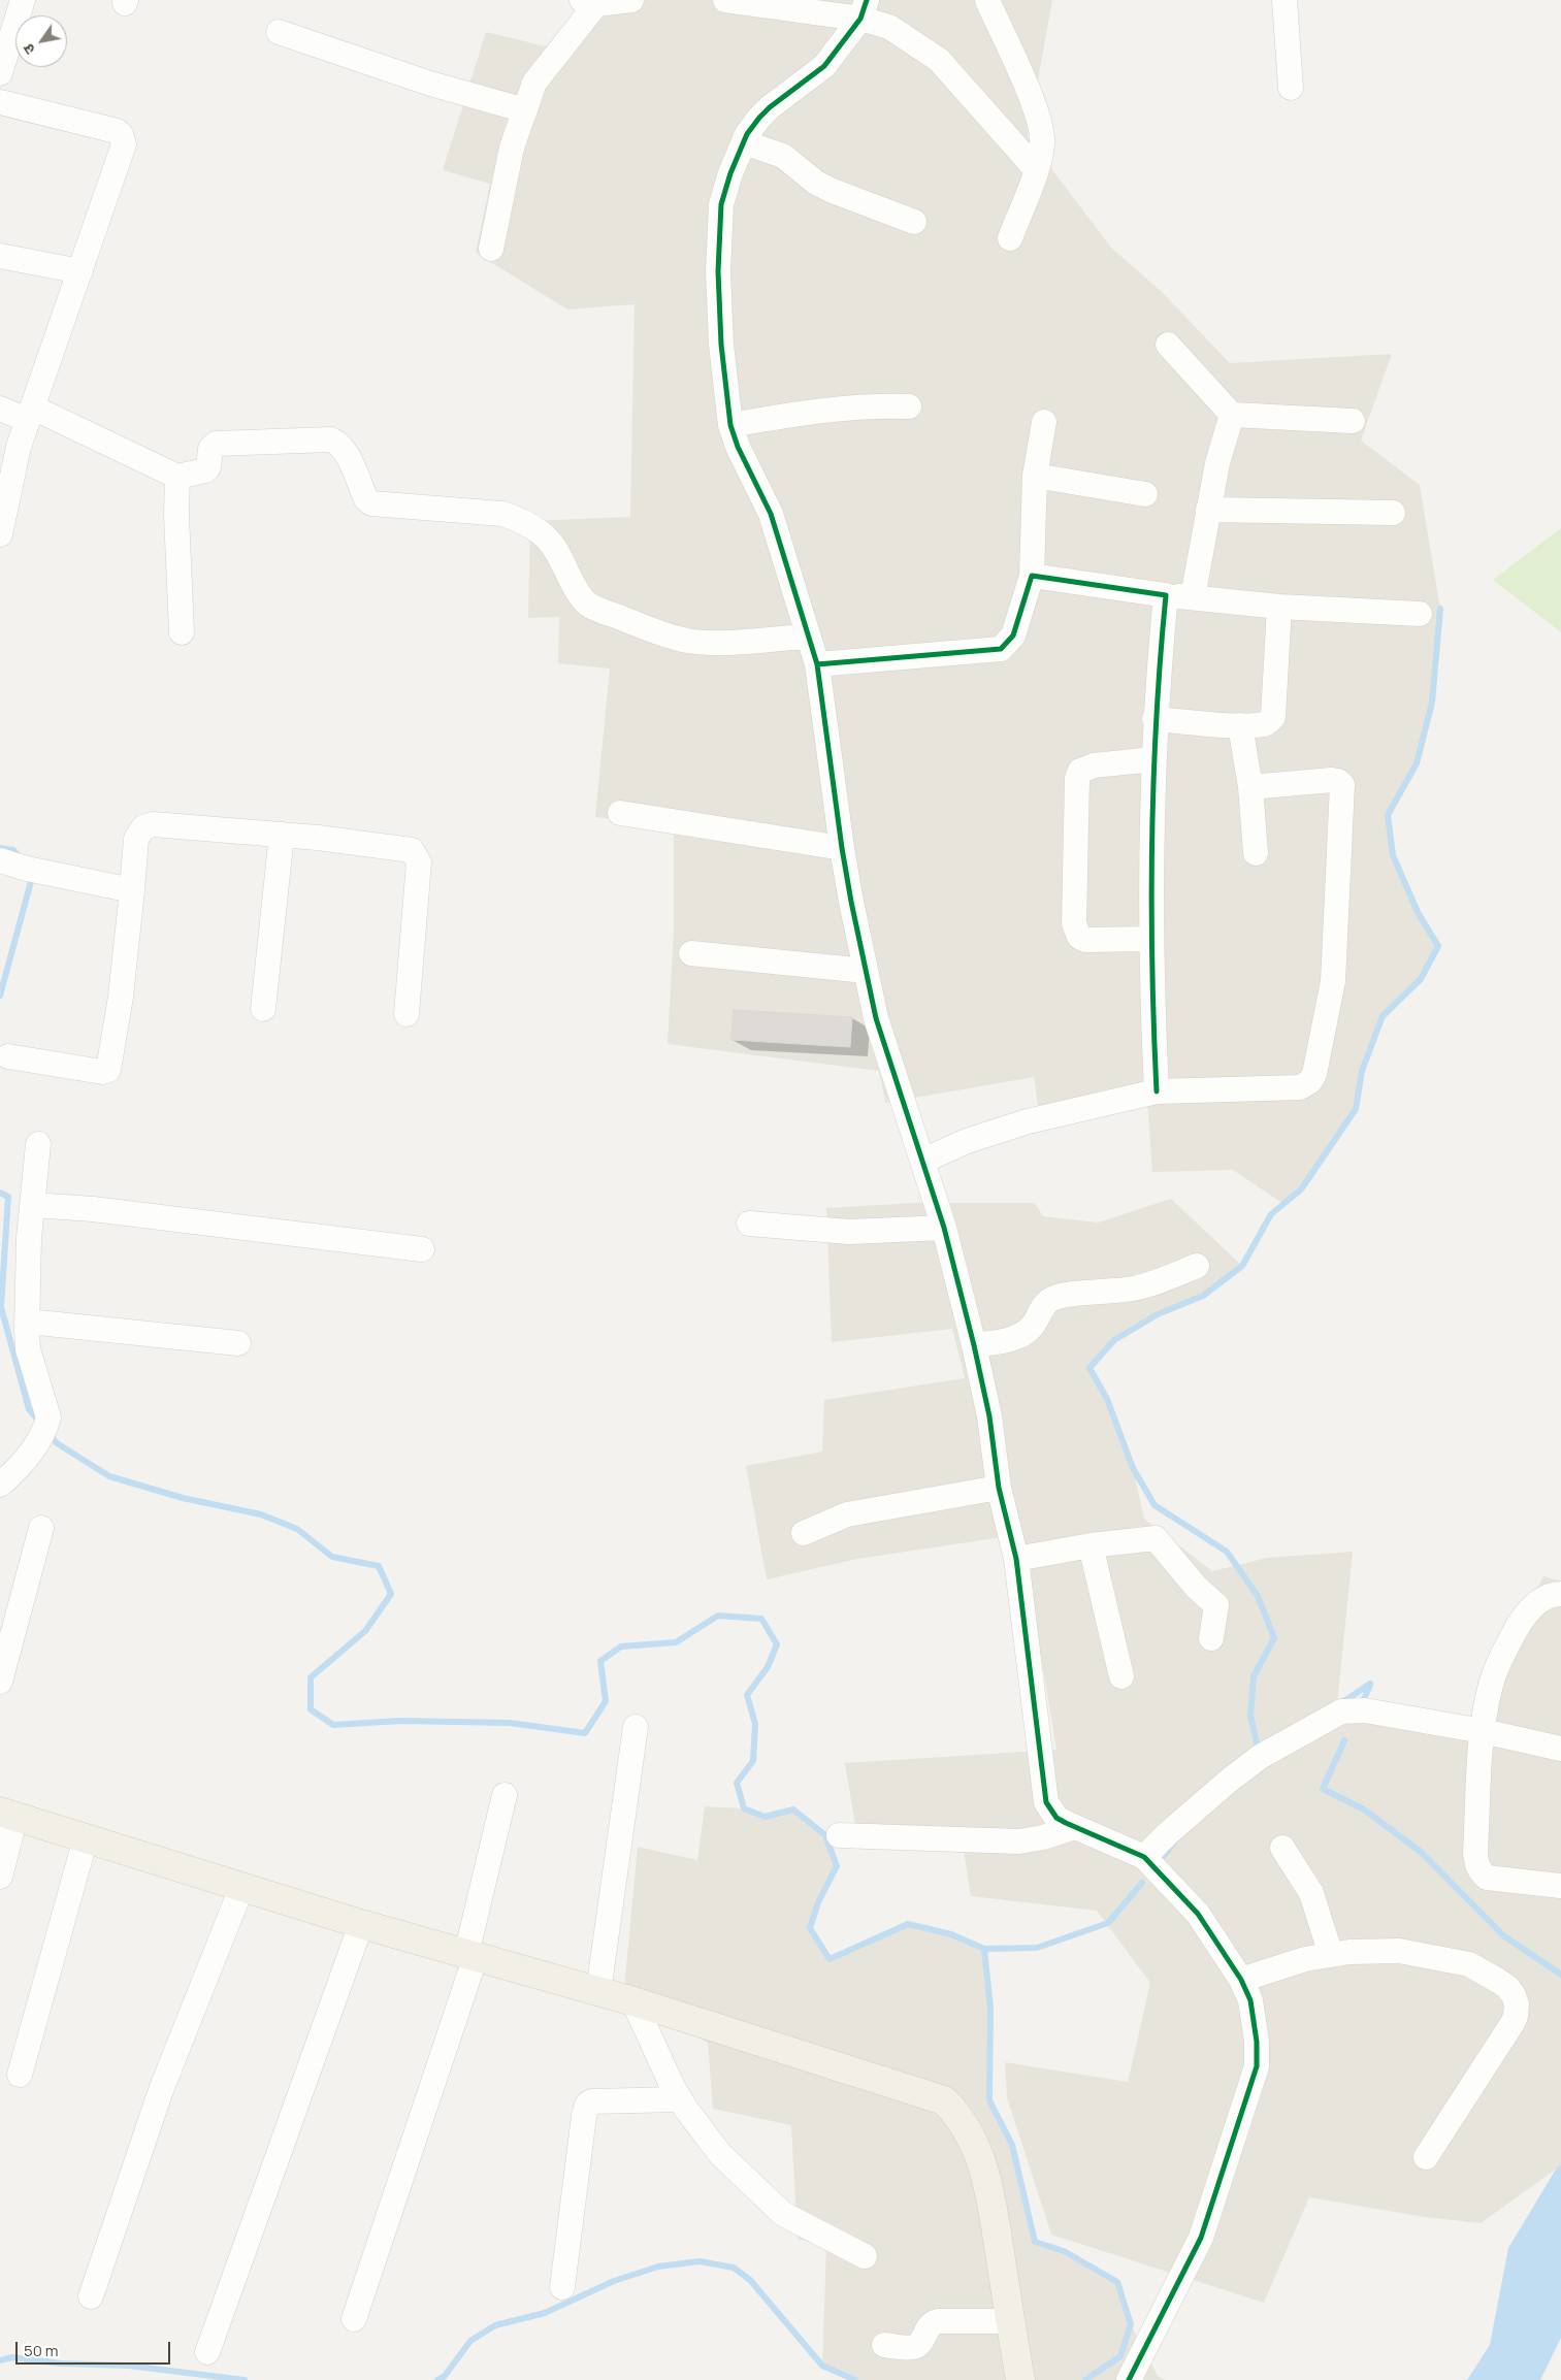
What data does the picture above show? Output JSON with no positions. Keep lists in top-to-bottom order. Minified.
{"scale_bar":"50 m","north":"bottom left"}
